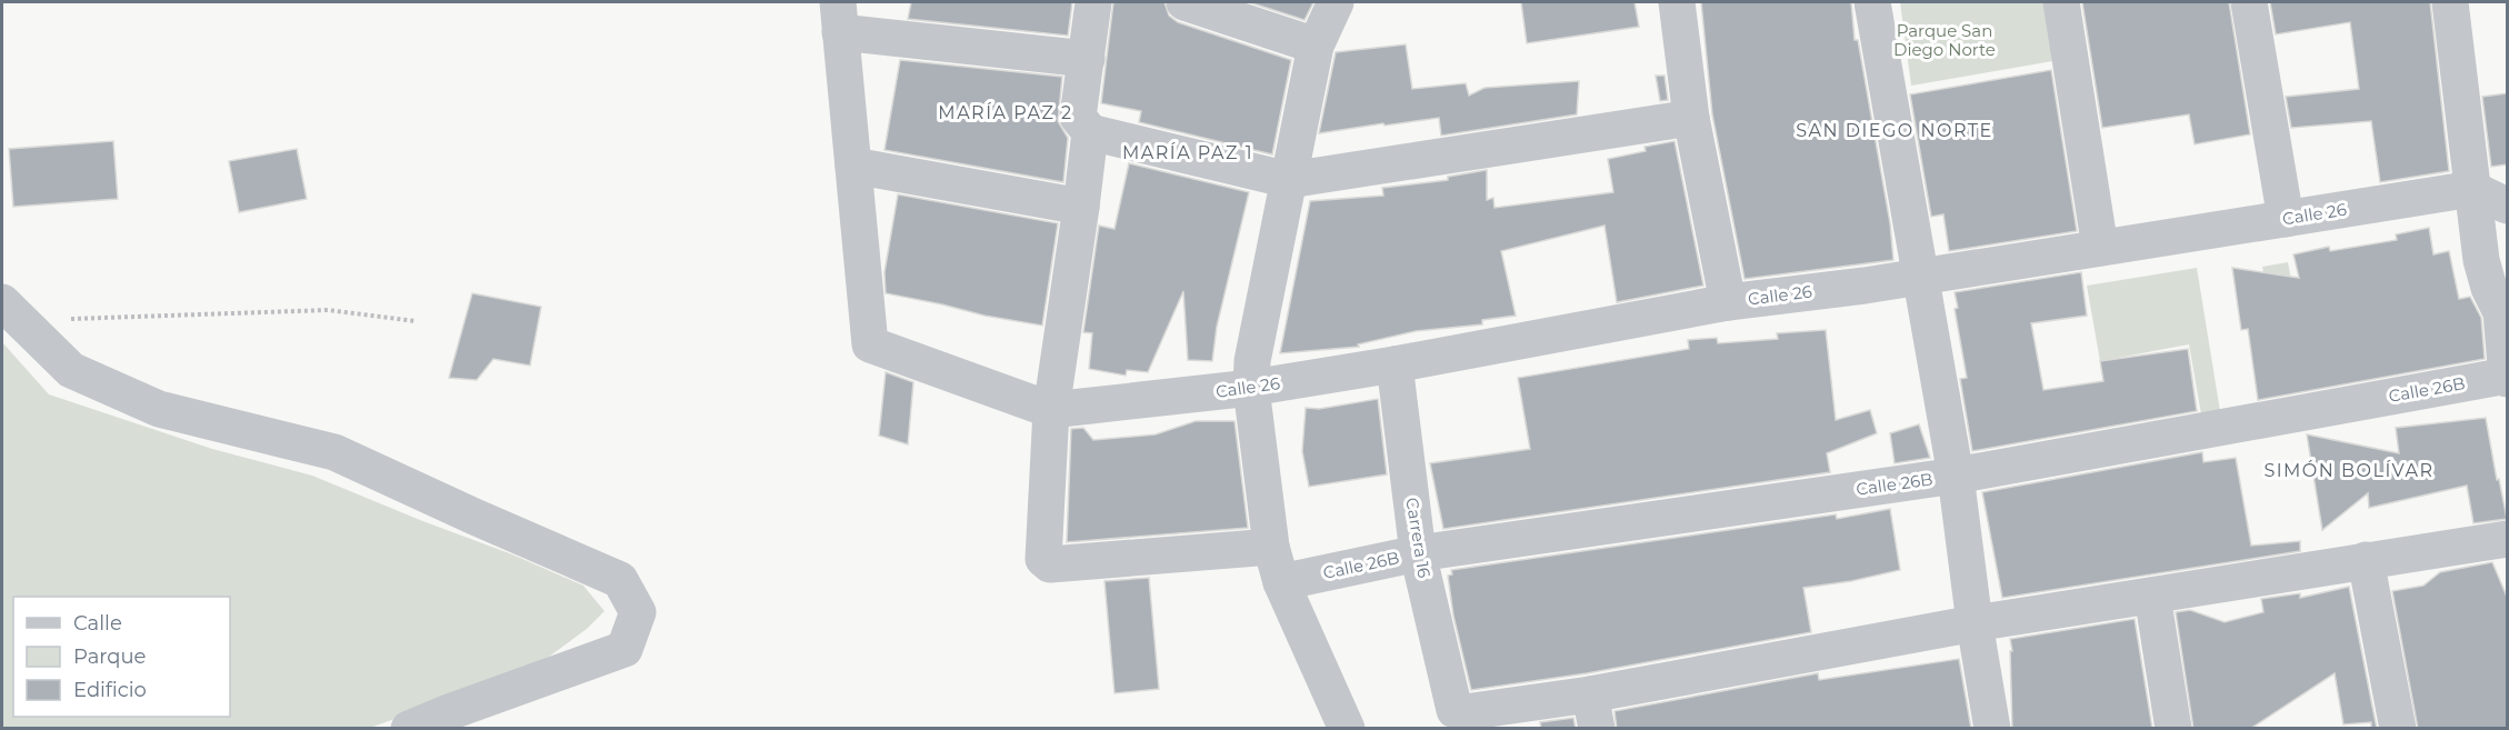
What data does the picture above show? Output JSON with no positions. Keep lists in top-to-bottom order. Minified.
{"streets":{"street":["Calle 26","Calle 26B","Carrera 16"]},"crossings":[["Calle 26","Carrera 16"],["Calle 26B","Carrera 16"]],"districts":["MARÍA PAZ 2","SAN DIEGO NORTE","MARÍA PAZ 1","SIMÓN BOLÍVAR"],"parks":["Parque San Diego Norte"],"legend":["Calle","Parque","Edificio"]}
